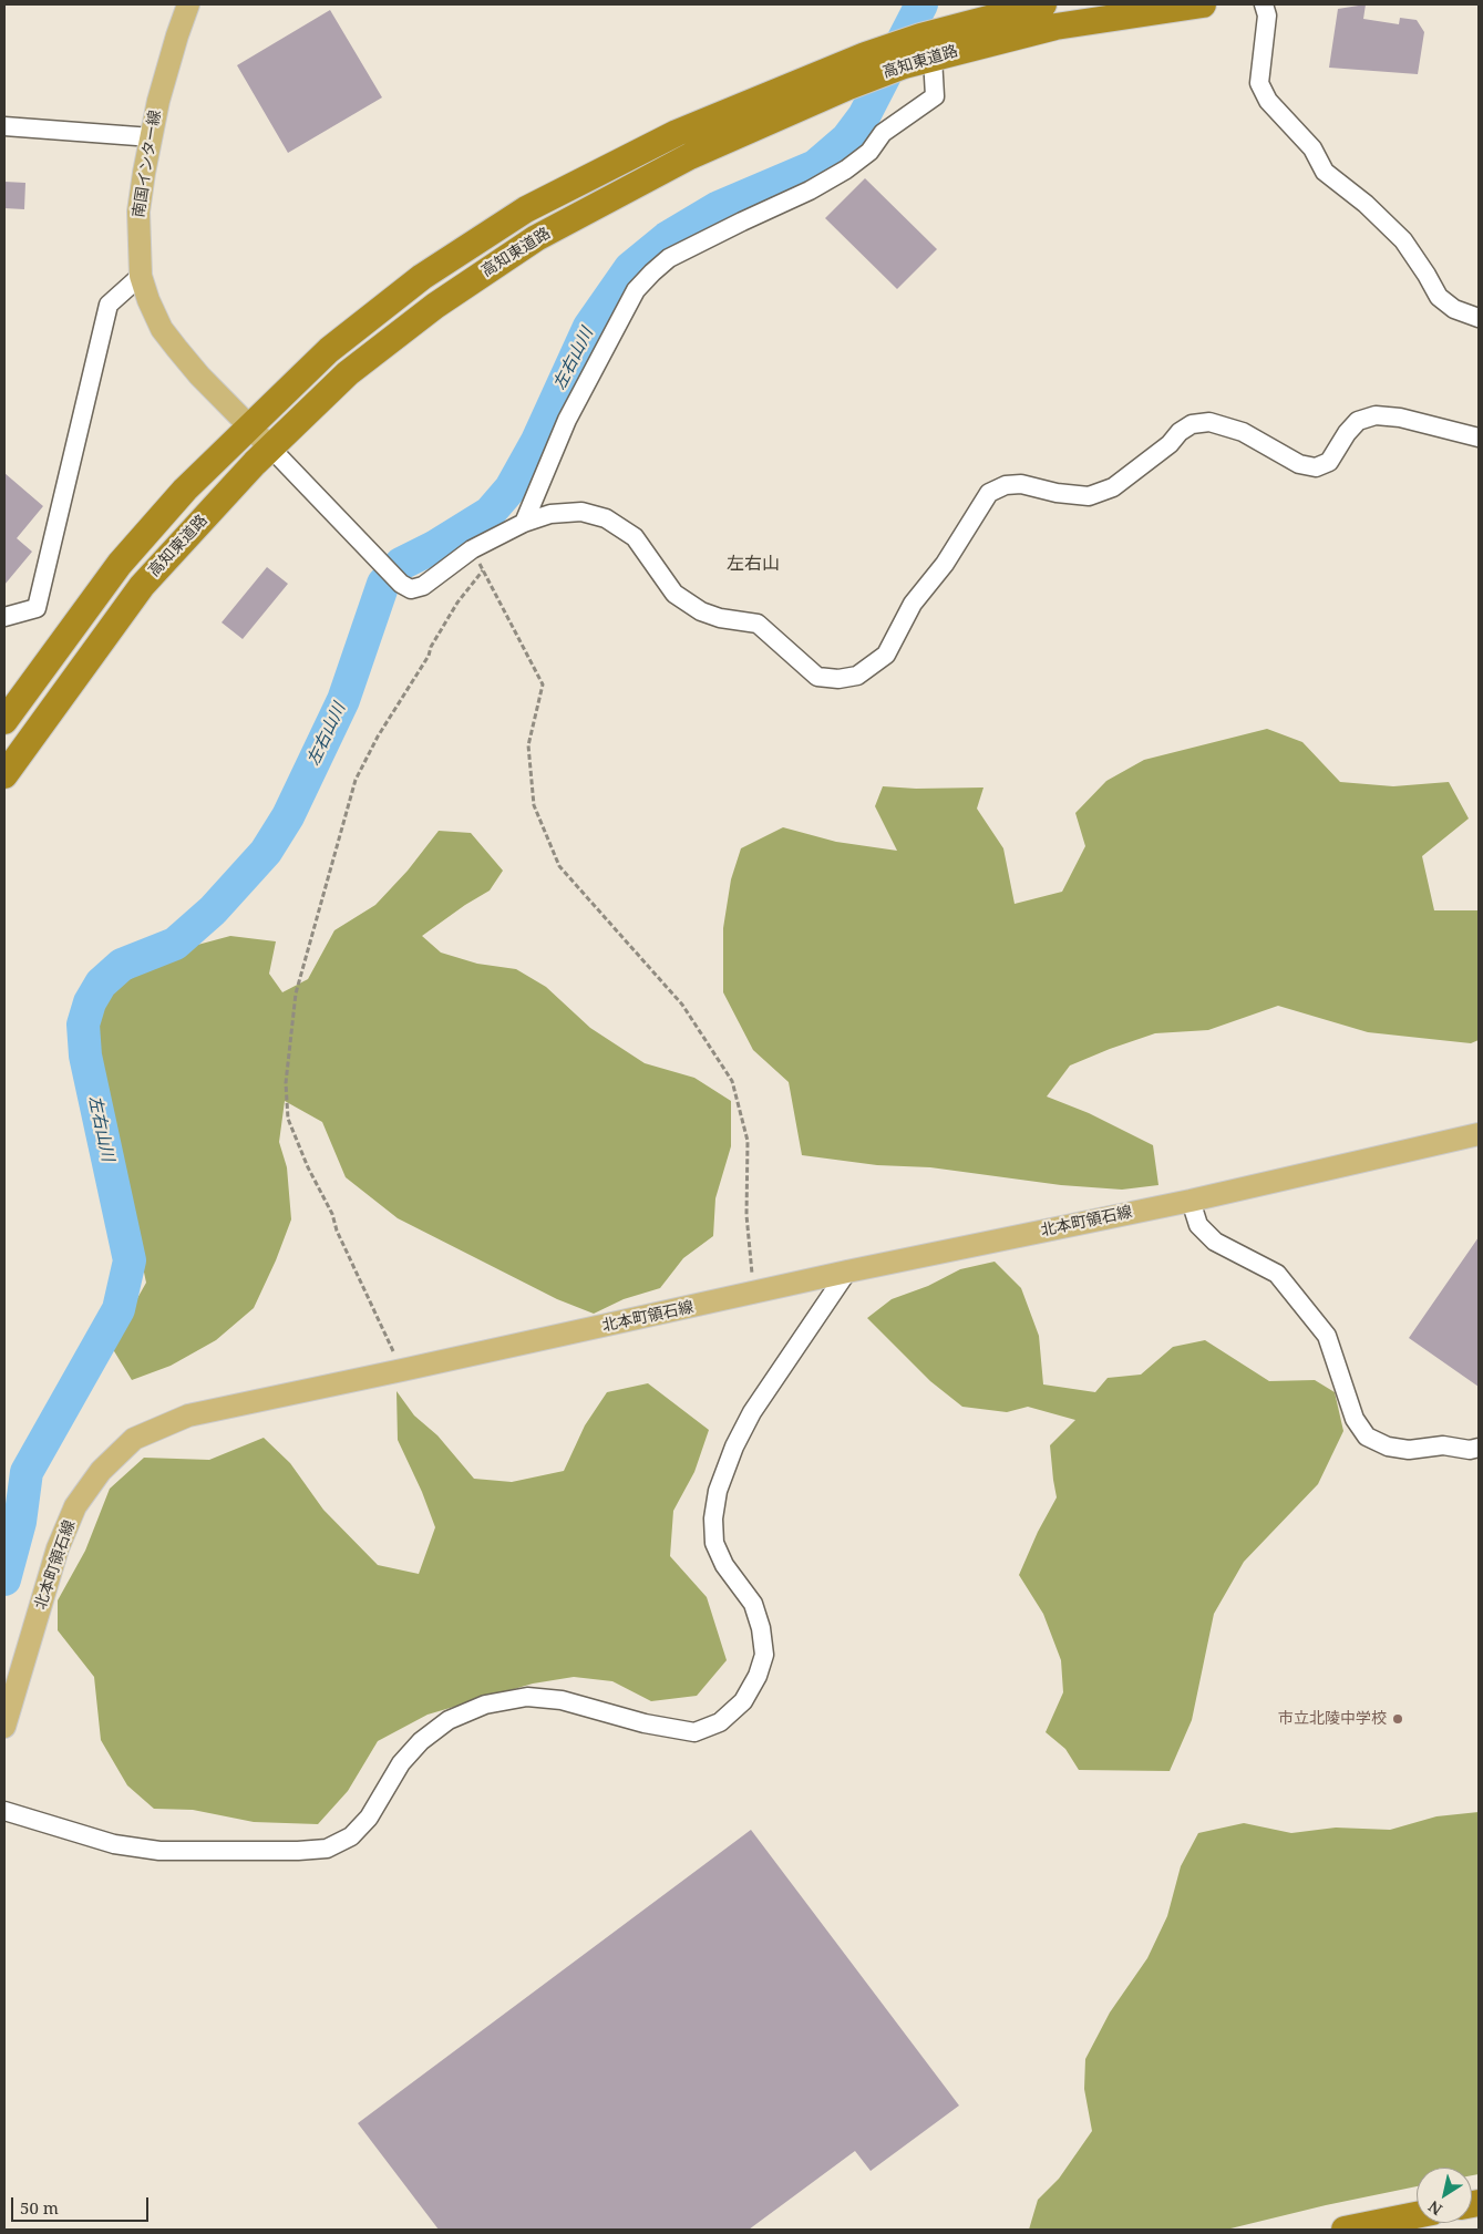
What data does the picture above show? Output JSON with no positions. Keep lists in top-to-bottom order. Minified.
{"streets":{"highway":["高知東道路"],"main road":["南国インター線","北本町領石線"]},"crossings":[["高知東道路","南国インター線"]],"districts":["左右山"],"water":["左右山川"],"places":["市立北陵中学校"],"scale_bar":"50 m","north":"bottom left"}
